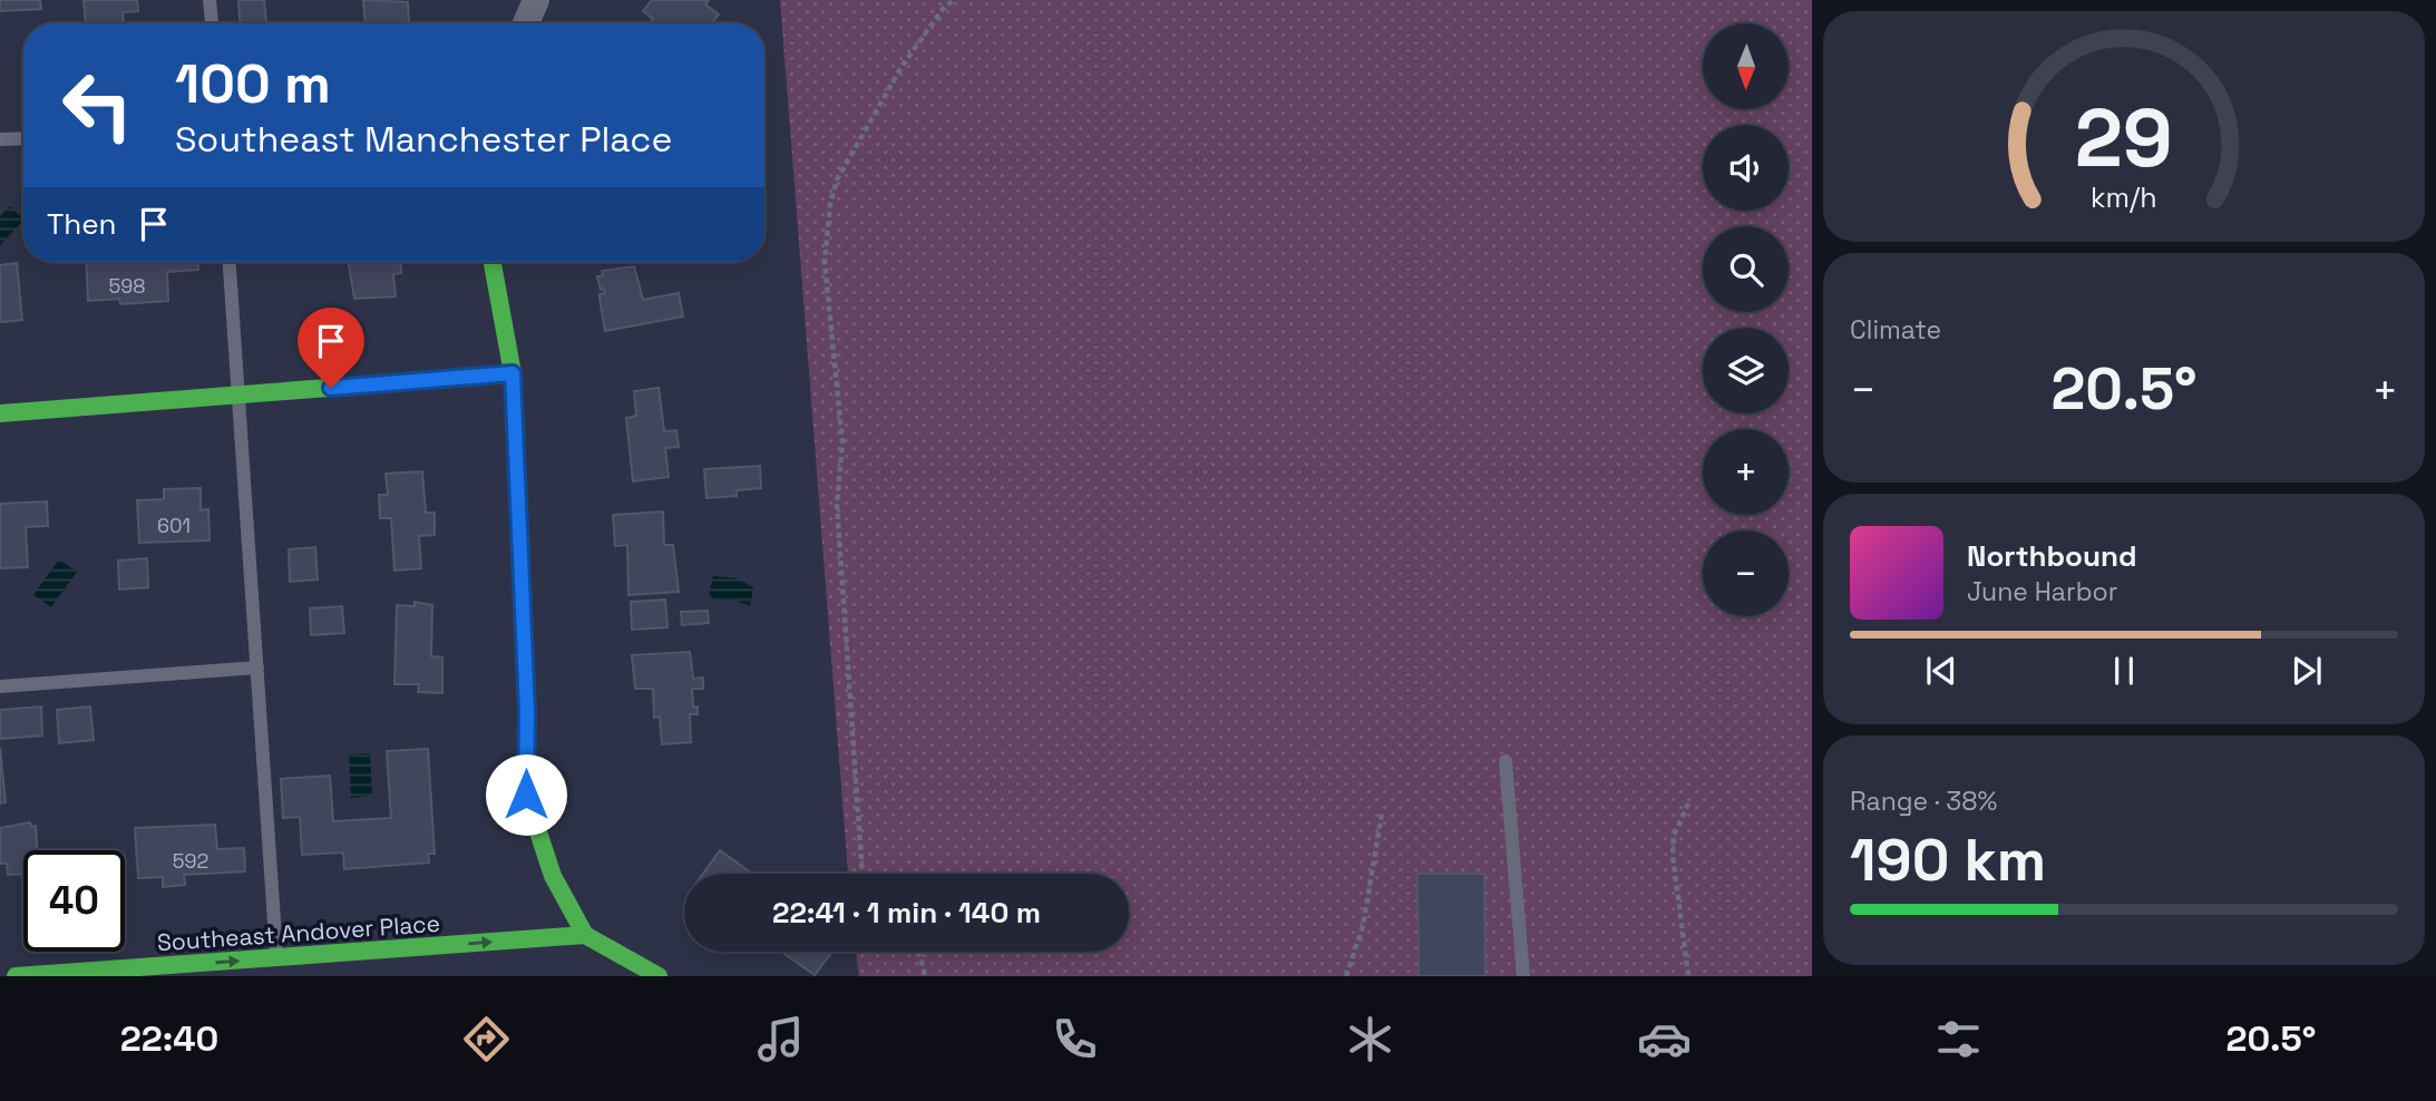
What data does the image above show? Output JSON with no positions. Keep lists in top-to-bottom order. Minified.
{"streets":{"street":["Southeast Andover Place"]},"one_way":["Southeast Andover Place"],"house_numbers":["598","601","592"],"north":"bottom","page":{"map_buttons":["+","−"],"turn":["100 m","Southeast Manchester Place"],"then":"Then","tile":["Climate",["Range · 38%","190 km"]],"heat":["−","20.5°","+"],"song":["Northbound","June Harbor"],"limit":"40","trip":"22:41 · 1 min · 140 m","tabs":["22:40","20.5°"],"gauge":["29","km/h"]}}
